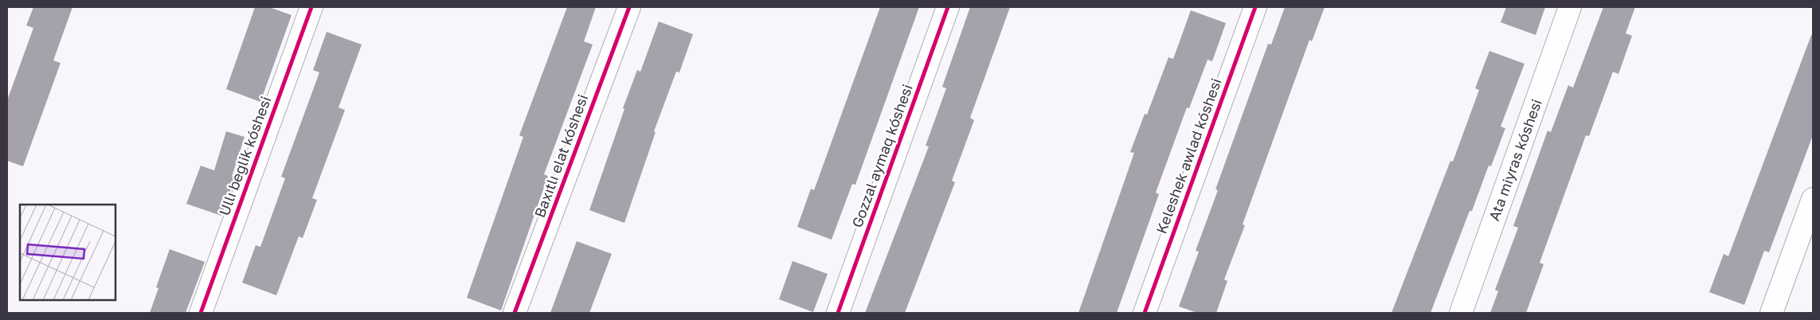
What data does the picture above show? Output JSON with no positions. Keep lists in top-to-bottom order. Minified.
{"streets":{"street":["Ullı beglik kóshesi","Baxıtlı elat kóshesi","Gozzal aymaq kóshesi","Keleshek awlad kóshesi","Ata miyras kóshesi"]}}
